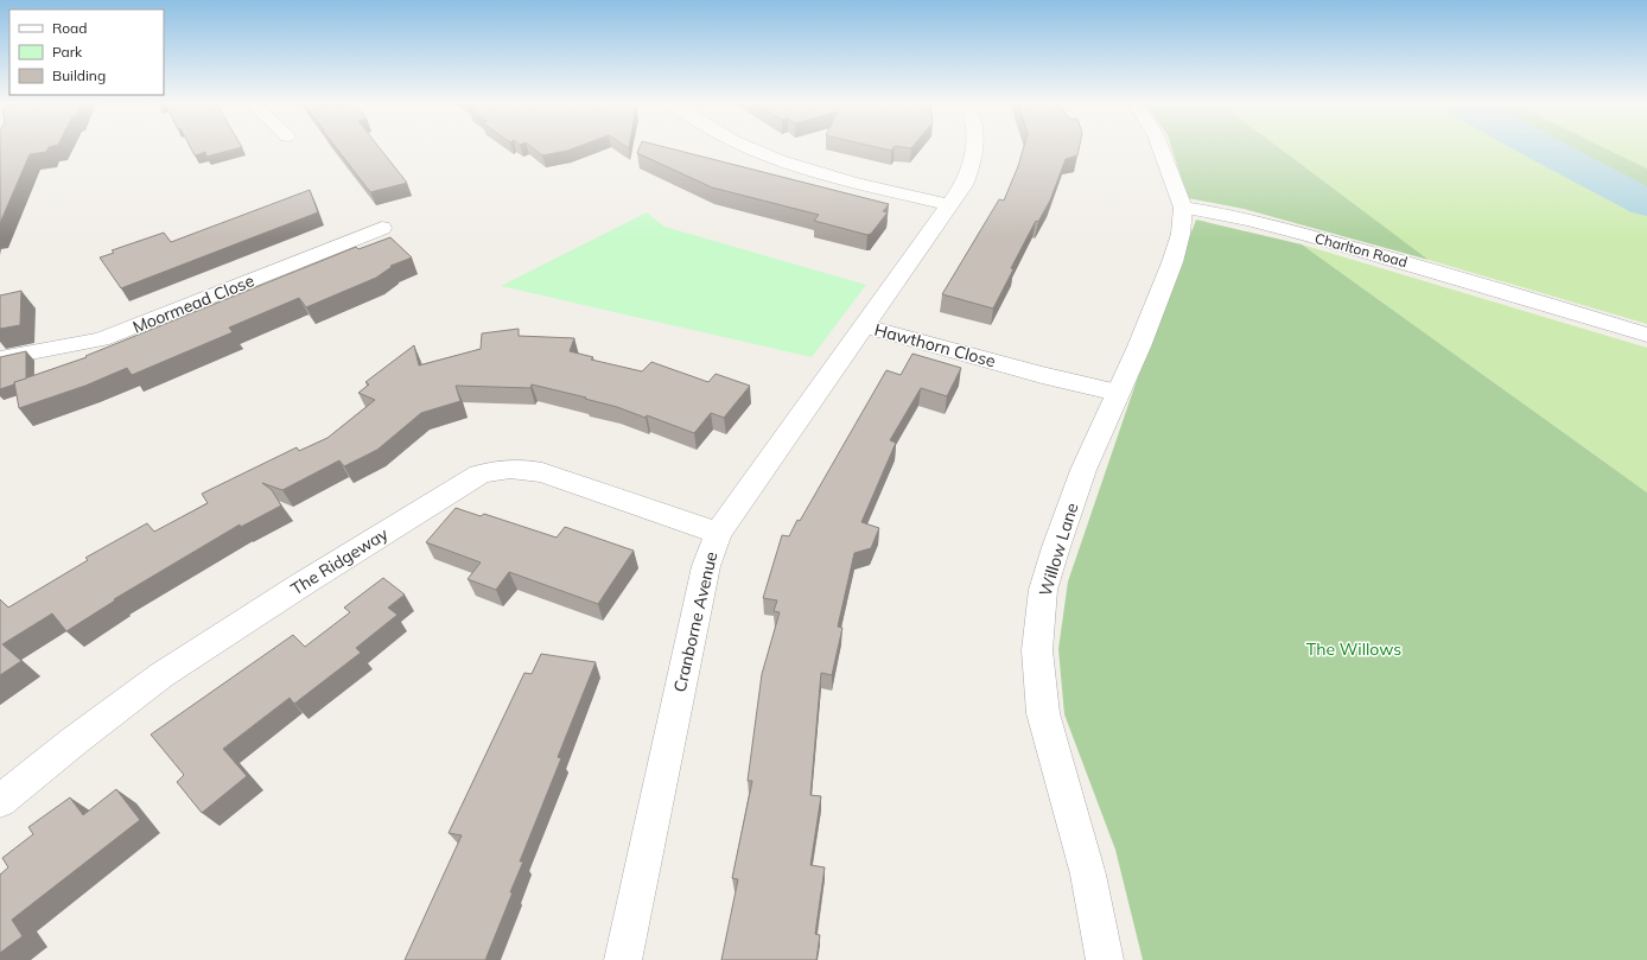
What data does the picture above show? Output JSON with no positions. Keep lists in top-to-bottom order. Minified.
{"streets":{"street":["Charlton Road","Moormead Close","Hawthorn Close","Willow Lane","The Ridgeway","Cranborne Avenue"]},"crossings":[["Charlton Road","Willow Lane"],["Hawthorn Close","Willow Lane"],["Hawthorn Close","Cranborne Avenue"],["The Ridgeway","Cranborne Avenue"]],"parks":["The Willows"],"legend":["Road","Park","Building"]}
